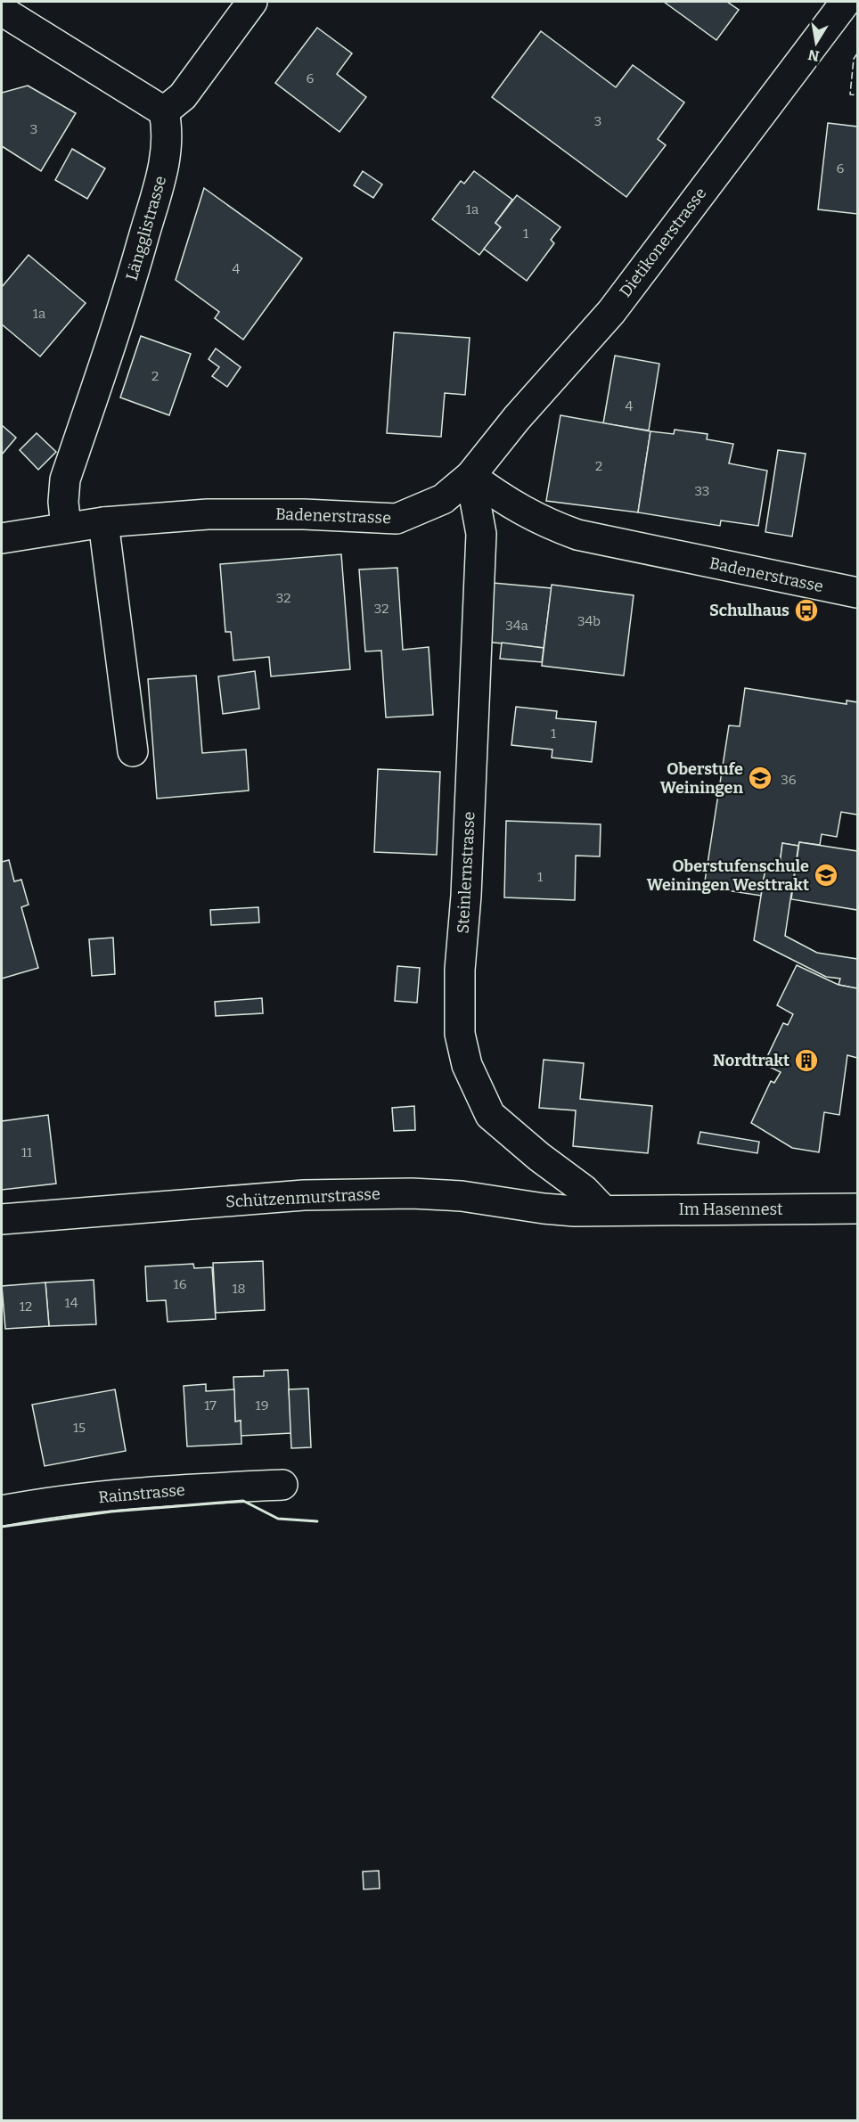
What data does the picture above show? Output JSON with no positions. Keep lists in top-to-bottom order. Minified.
{"streets":{"street":["Längglistrasse","Dietikonerstrasse","Badenerstrasse","Steinlernstrasse","Schützenmurstrasse","Im Hasennest","Rainstrasse"]},"crossings":[["Längglistrasse","Badenerstrasse"],["Dietikonerstrasse","Badenerstrasse"],["Dietikonerstrasse","Steinlernstrasse"],["Badenerstrasse","Steinlernstrasse"],["Steinlernstrasse","Schützenmurstrasse"],["Steinlernstrasse","Im Hasennest"],["Schützenmurstrasse","Im Hasennest"]],"places":{"bus stop":["Schulhaus"],"school or university":["Oberstufe Weiningen","Oberstufenschule Weiningen Westtrakt"],"building":["Nordtrakt"]},"house_numbers":["6","3","3","6","1a","1","4","1a","2","4","2","33","32","32","34b","34a","1","36","1","11","16","18","14","12","17","19","15"],"north":"bottom"}
